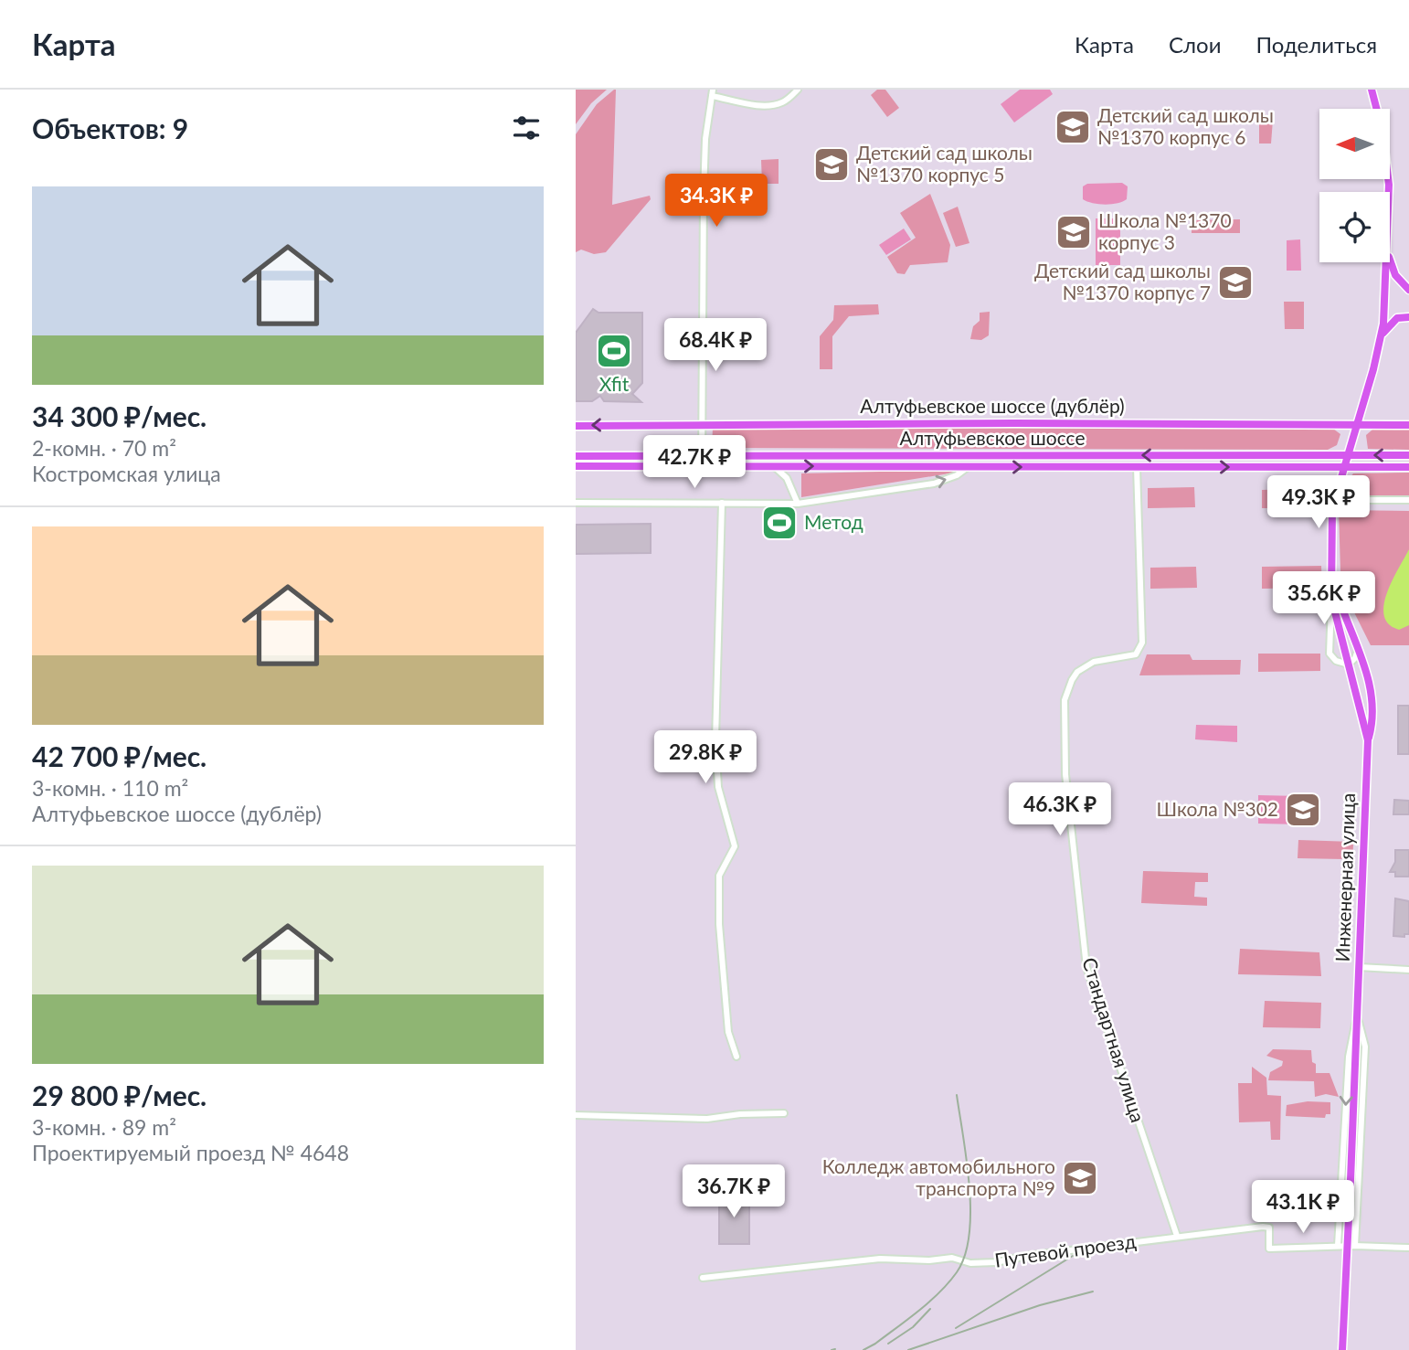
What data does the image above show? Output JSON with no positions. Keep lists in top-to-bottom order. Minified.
{"streets":{"main road":["Алтуфьевское шоссе (дублёр)","Алтуфьевское шоссе","Инженерная улица"],"street":["Стандартная улица","Путевой проезд"]},"crossings":[["Алтуфьевское шоссе (дублёр)","Инженерная улица"],["Алтуфьевское шоссе","Инженерная улица"],["Алтуфьевское шоссе","Стандартная улица"],["Инженерная улица","Путевой проезд"],["Стандартная улица","Путевой проезд"]],"places":{"school or university":["Детский сад школы №1370 корпус 6","Детский сад школы №1370 корпус 5","Школа №1370 корпус 3","Детский сад школы №1370 корпус 7","Школа №302","Колледж автомобильного транспорта №9"],"sports":["Xfit","Метод"]},"north":"left","page":{"header":"Карта","nav":["Карта","Слои","Поделиться"],"heading":"Объектов: 9","list":[{"name":"34 300 ₽/мес.","note":"2-комн. · 70 m² · Костромская улица"},{"name":"42 700 ₽/мес.","note":"3-комн. · 110 m² · Алтуфьевское шоссе (дублёр)"},{"name":"29 800 ₽/мес.","note":"3-комн. · 89 m² · Проектируемый проезд № 4648"}],"price":["34.3K ₽","68.4K ₽","42.7K ₽","49.3K ₽","35.6K ₽","29.8K ₽","46.3K ₽","36.7K ₽","43.1K ₽"]}}
